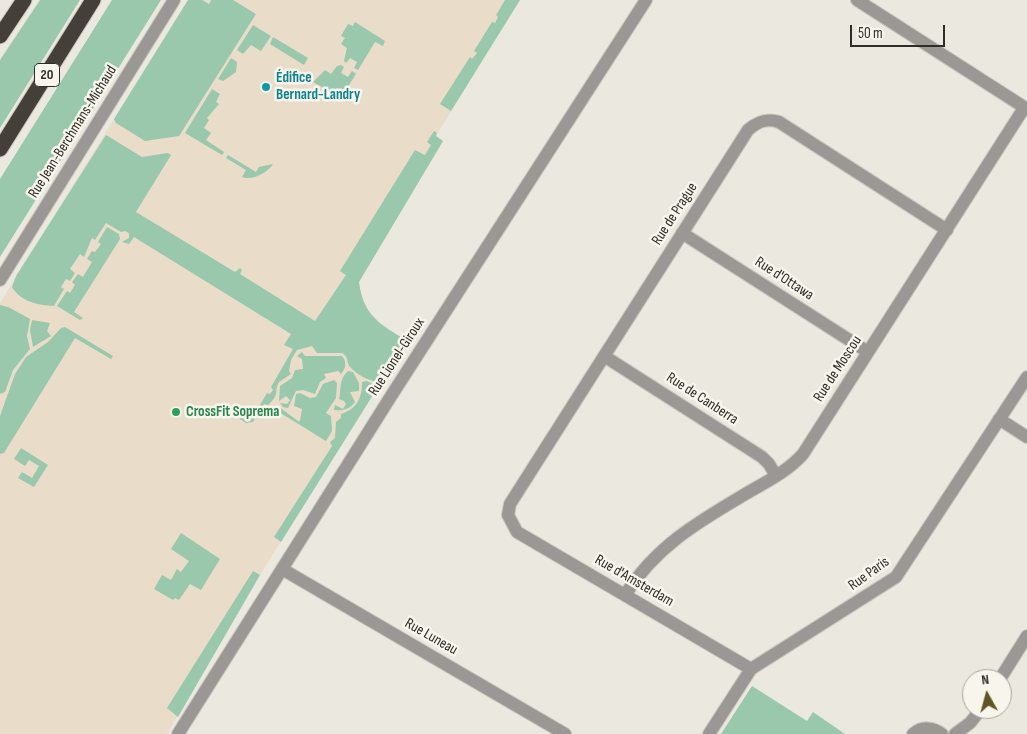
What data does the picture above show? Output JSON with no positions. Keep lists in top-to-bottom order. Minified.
{"streets":{"highway":["20"],"street":["Rue Jean-Berchmans-Michaud","Rue de Prague","Rue d'Ottawa","Rue Lionel-Giroux","Rue de Moscou","Rue de Canberra","Rue Paris","Rue d'Amsterdam","Rue Luneau"]},"crossings":[["Rue de Prague","Rue d'Ottawa"],["Rue de Prague","Rue de Moscou"],["Rue de Prague","Rue de Canberra"],["Rue de Prague","Rue d'Amsterdam"],["Rue d'Ottawa","Rue de Moscou"],["Rue Lionel-Giroux","Rue Luneau"],["Rue de Moscou","Rue de Canberra"],["Rue de Moscou","Rue d'Amsterdam"],["Rue Paris","Rue d'Amsterdam"]],"places":["Édifice Bernard-Landry","CrossFit Soprema"],"scale_bar":"50 m","north":"top"}
